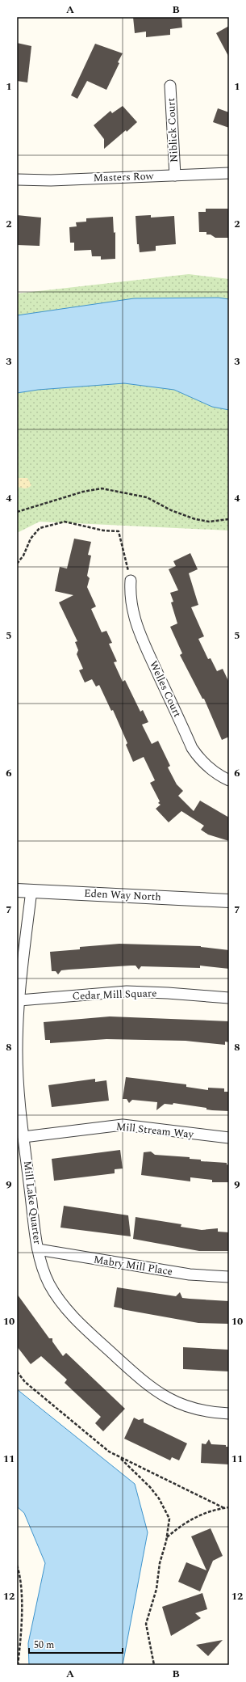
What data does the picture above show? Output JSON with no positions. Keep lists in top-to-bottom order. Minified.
{"streets":{"street":["Niblick Court","Masters Row","Welles Court","Eden Way North","Cedar Mill Square","Mill Stream Way","Mill Lake Quarter","Mabry Mill Place"]},"crossings":[["Niblick Court","Masters Row"],["Eden Way North","Mill Lake Quarter"],["Cedar Mill Square","Mill Lake Quarter"],["Mill Stream Way","Mill Lake Quarter"],["Mill Lake Quarter","Mabry Mill Place"]],"scale_bar":"50 m","grid":{"columns":["A","B"],"rows":["1","2","3","4","5","6","7","8","9","10","11","12"]}}
